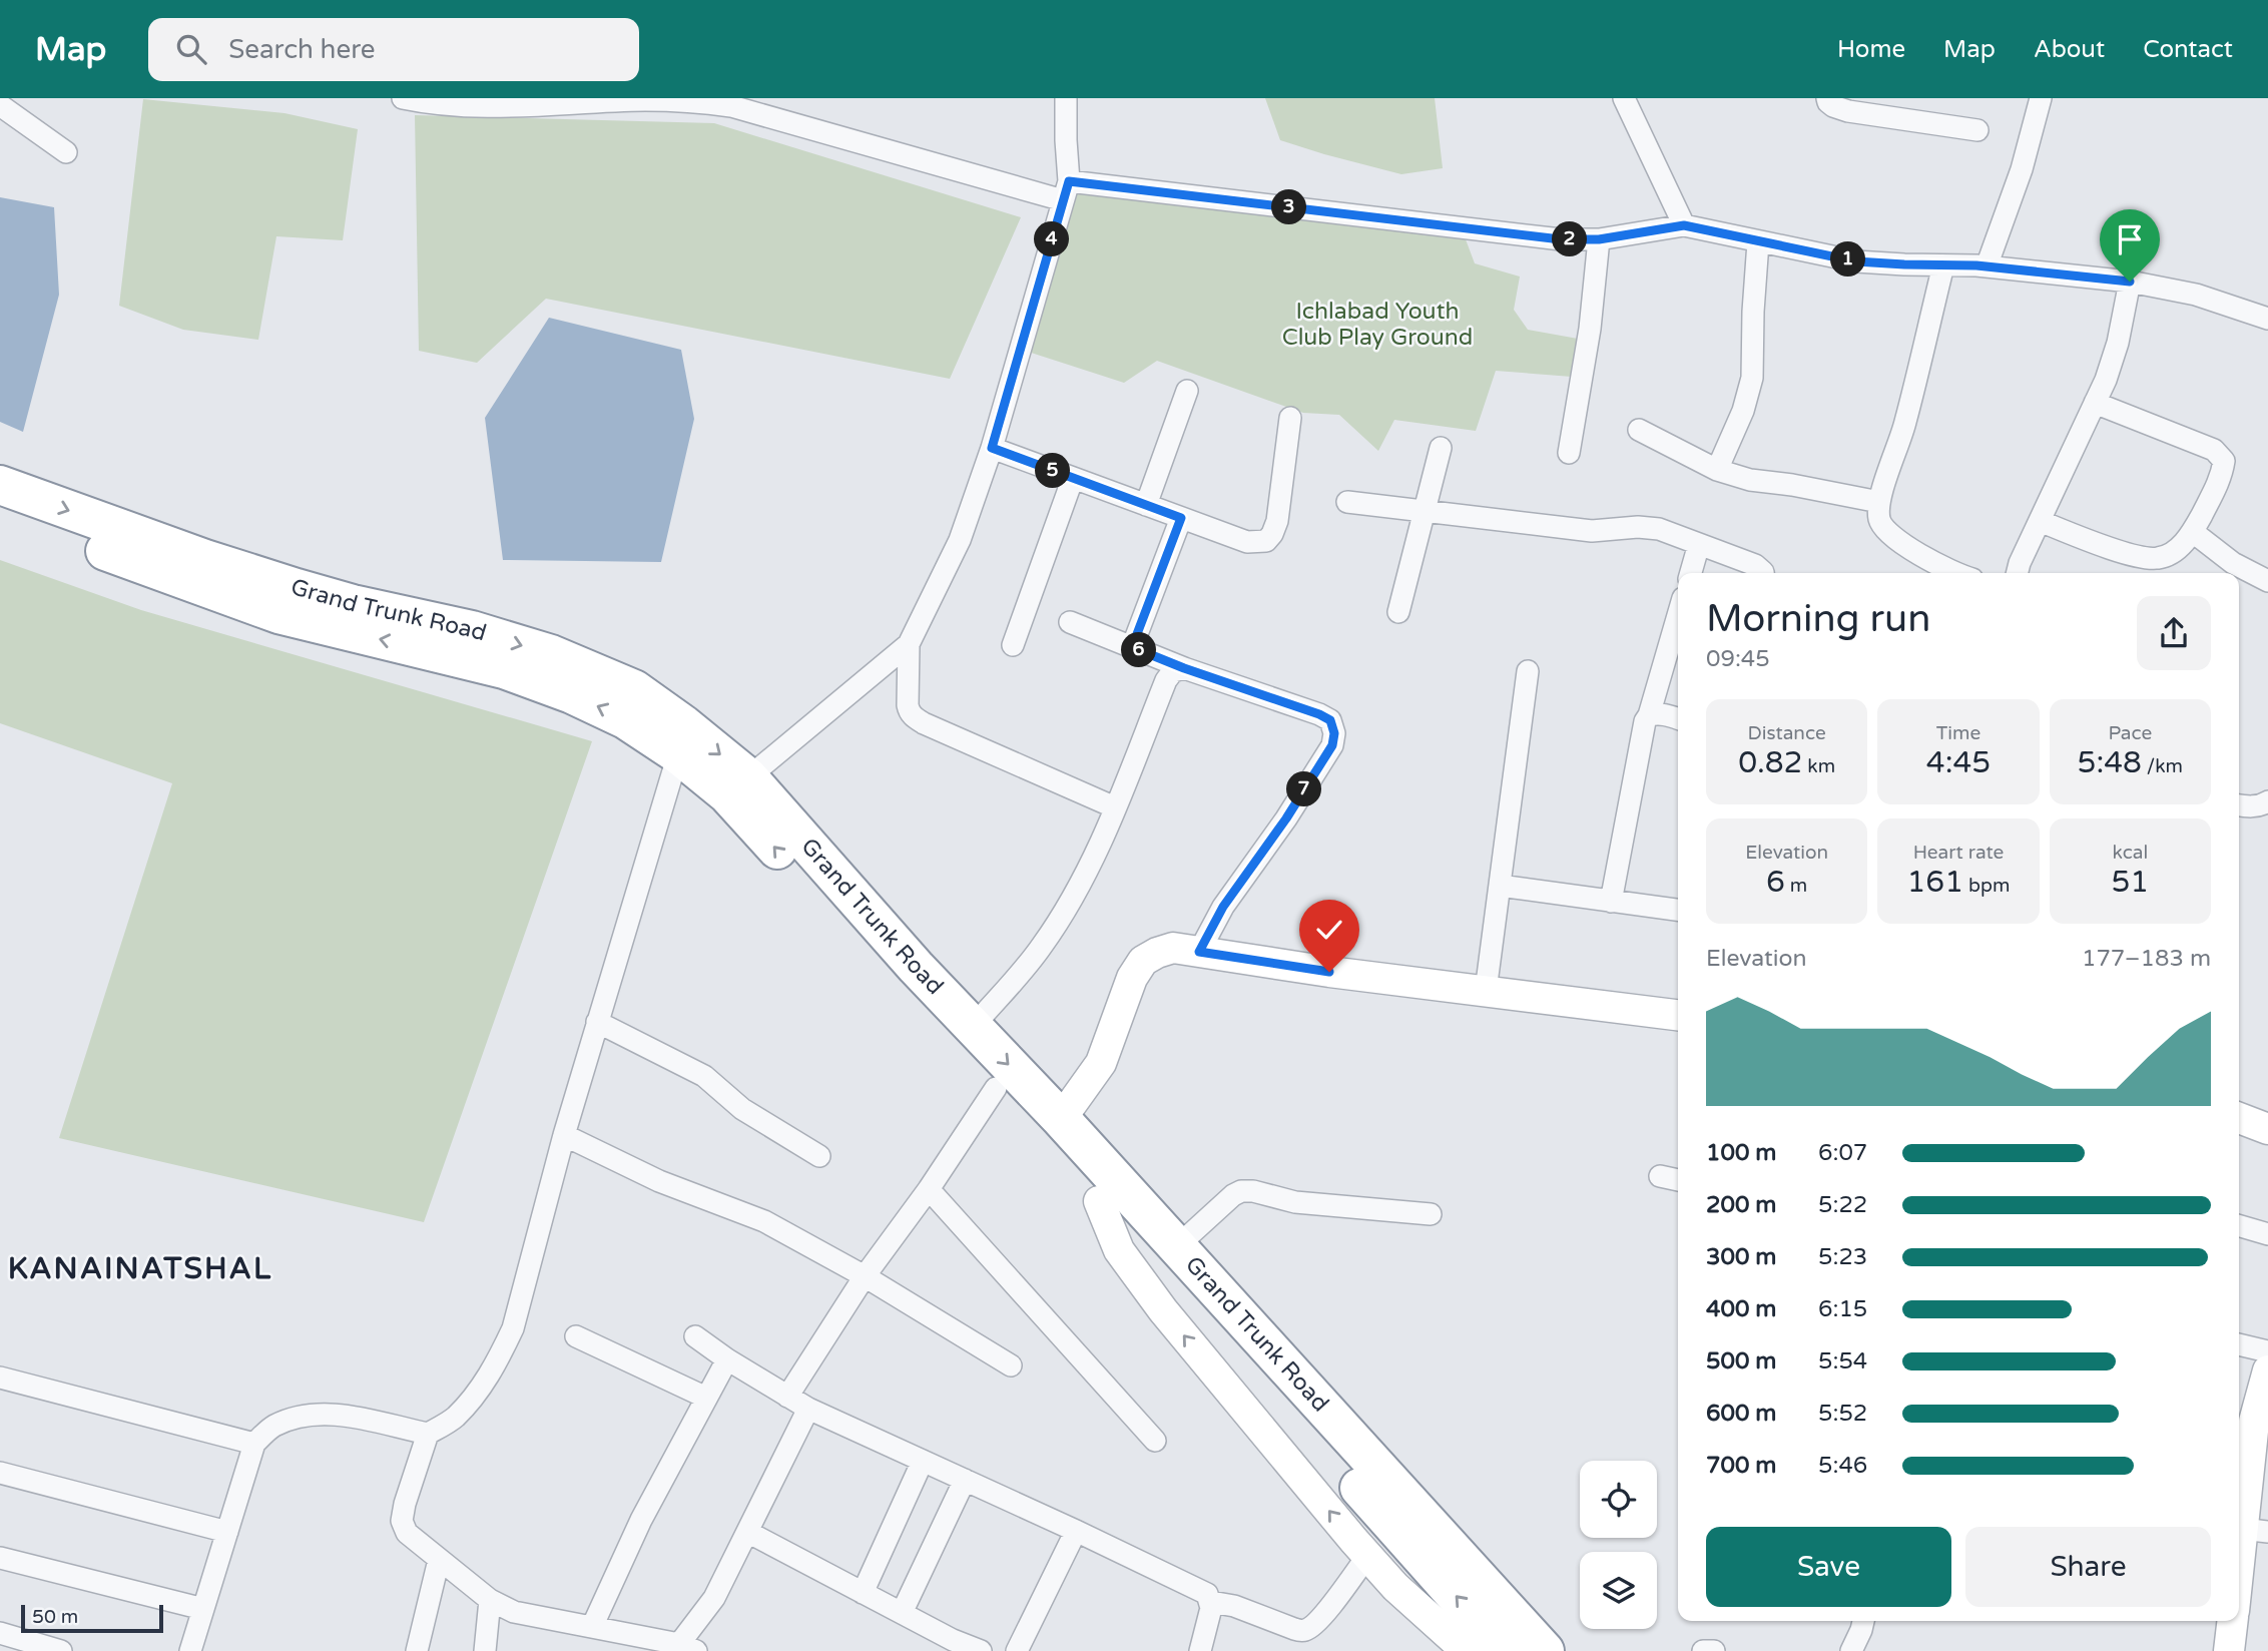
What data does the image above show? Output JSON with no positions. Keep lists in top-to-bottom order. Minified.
{"streets":{"highway":["Grand Trunk Road"]},"districts":["KANAINATSHAL"],"parks":["Ichlabad Youth Club Play Ground"],"scale_bar":"50 m","page":{"header":"Map","search":"Search here","nav":["Home","Map","About","Contact"],"pins":["3","2","4","1","5","6","7"],"heading":["Morning run","09:45"],"stats":[["Distance","0.82 km"],["Time","4:45"],["Pace","5:48 /km"],["Elevation","6 m"],["Heart rate","161 bpm"],["kcal","51"]],"chart":["Elevation","177–183 m"],"list":[{"name":"100 m","note":"6:07"},{"name":"200 m","note":"5:22"},{"name":"300 m","note":"5:23"},{"name":"400 m","note":"6:15"},{"name":"500 m","note":"5:54"},{"name":"600 m","note":"5:52"},{"name":"700 m","note":"5:46"}],"buttons":["Save","Share"],"scale":"50 m"}}
